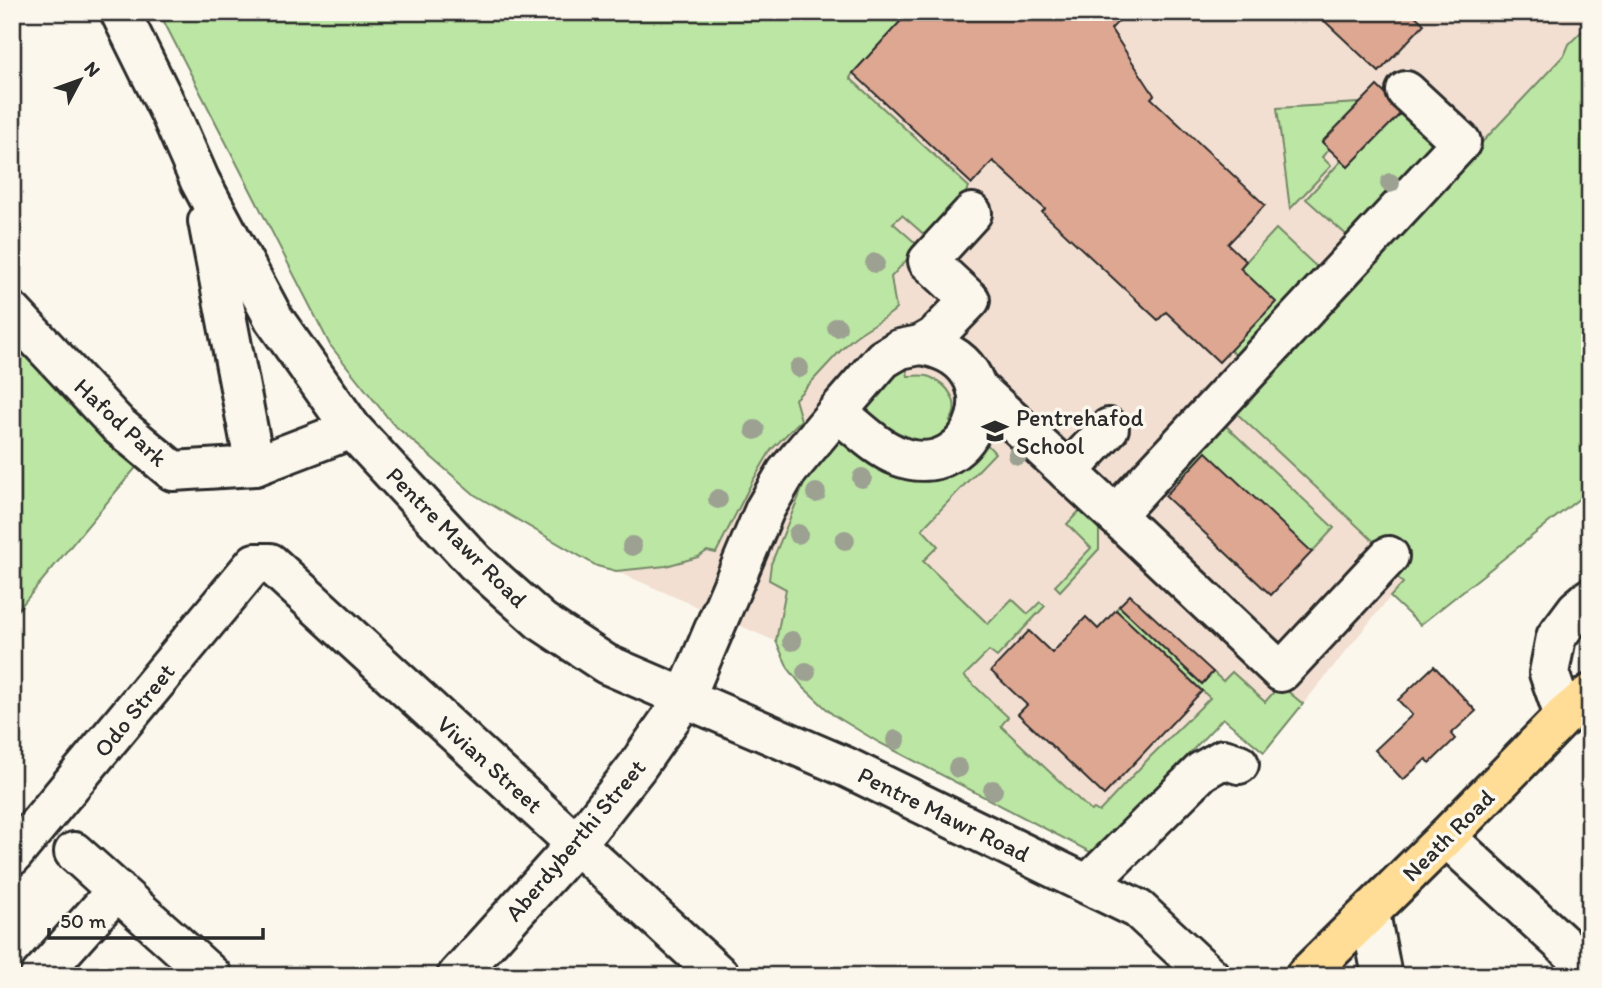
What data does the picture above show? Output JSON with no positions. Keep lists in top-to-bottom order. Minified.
{"streets":{"main road":["Neath Road"],"street":["Hafod Park","Pentre Mawr Road","Odo Street","Vivian Street","Aberdyberthi Street"]},"crossings":[["Hafod Park","Pentre Mawr Road"],["Pentre Mawr Road","Aberdyberthi Street"],["Odo Street","Vivian Street"],["Vivian Street","Aberdyberthi Street"]],"places":{"school or university":["Pentrehafod School"]},"scale_bar":"50 m","north":"top right"}
